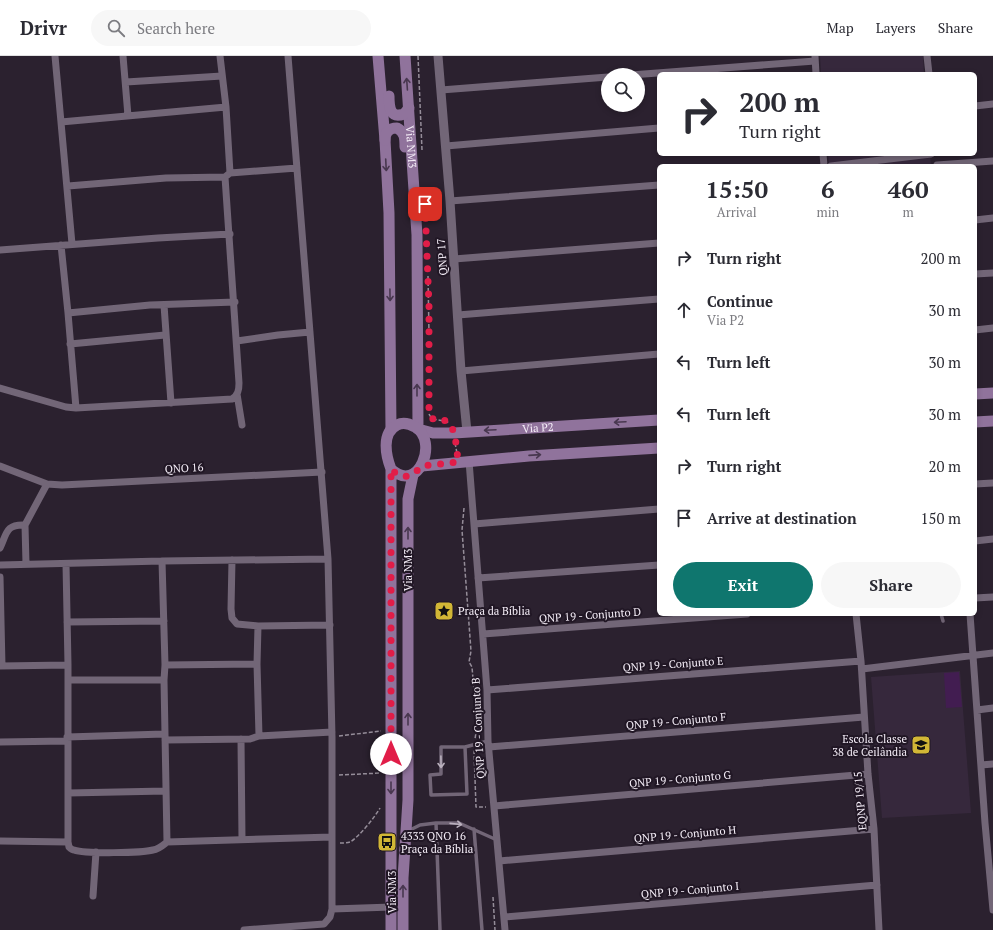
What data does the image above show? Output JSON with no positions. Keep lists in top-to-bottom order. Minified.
{"streets":{"main road":["Via NM3","Via P2"],"street":["QNP 17","QNO 16","QNP 19 - Conjunto D","QNP 19 - Conjunto E","QNP 19 - Conjunto F","QNP 19 - Conjunto B","QNP 19 - Conjunto G","EQNP 19/15","QNP 19 - Conjunto H","QNP 19 - Conjunto I"]},"crossings":[["Via NM3","Via P2"],["QNP 17","Via P2"],["QNP 19 - Conjunto D","QNP 19 - Conjunto B"],["QNP 19 - Conjunto E","QNP 19 - Conjunto B"],["QNP 19 - Conjunto E","EQNP 19/15"],["QNP 19 - Conjunto F","QNP 19 - Conjunto B"],["QNP 19 - Conjunto F","EQNP 19/15"],["QNP 19 - Conjunto B","QNP 19 - Conjunto G"],["QNP 19 - Conjunto B","QNP 19 - Conjunto H"],["QNP 19 - Conjunto B","QNP 19 - Conjunto I"],["QNP 19 - Conjunto G","EQNP 19/15"],["EQNP 19/15","QNP 19 - Conjunto H"],["EQNP 19/15","QNP 19 - Conjunto I"]],"places":{"place":["Praça da Bíblia"],"school or university":["Escola Classe 38 de Ceilândia"],"bus stop":["4333 QNO 16 Praça da Bíblia"]},"page":{"header":"Drivr","search":"Search here","nav":["Map","Layers","Share"],"turn":["200 m","Turn right"],"eta":["15:50","Arrival","6","min","460","m"],"list":[{"name":"Turn right","value":"200 m"},{"name":"Continue","note":"Via P2","value":"30 m"},{"name":"Turn left","value":"30 m"},{"name":"Turn left","value":"30 m"},{"name":"Turn right","value":"20 m"},{"name":"Arrive at destination","value":"150 m"}],"buttons":["Exit","Share"]}}
